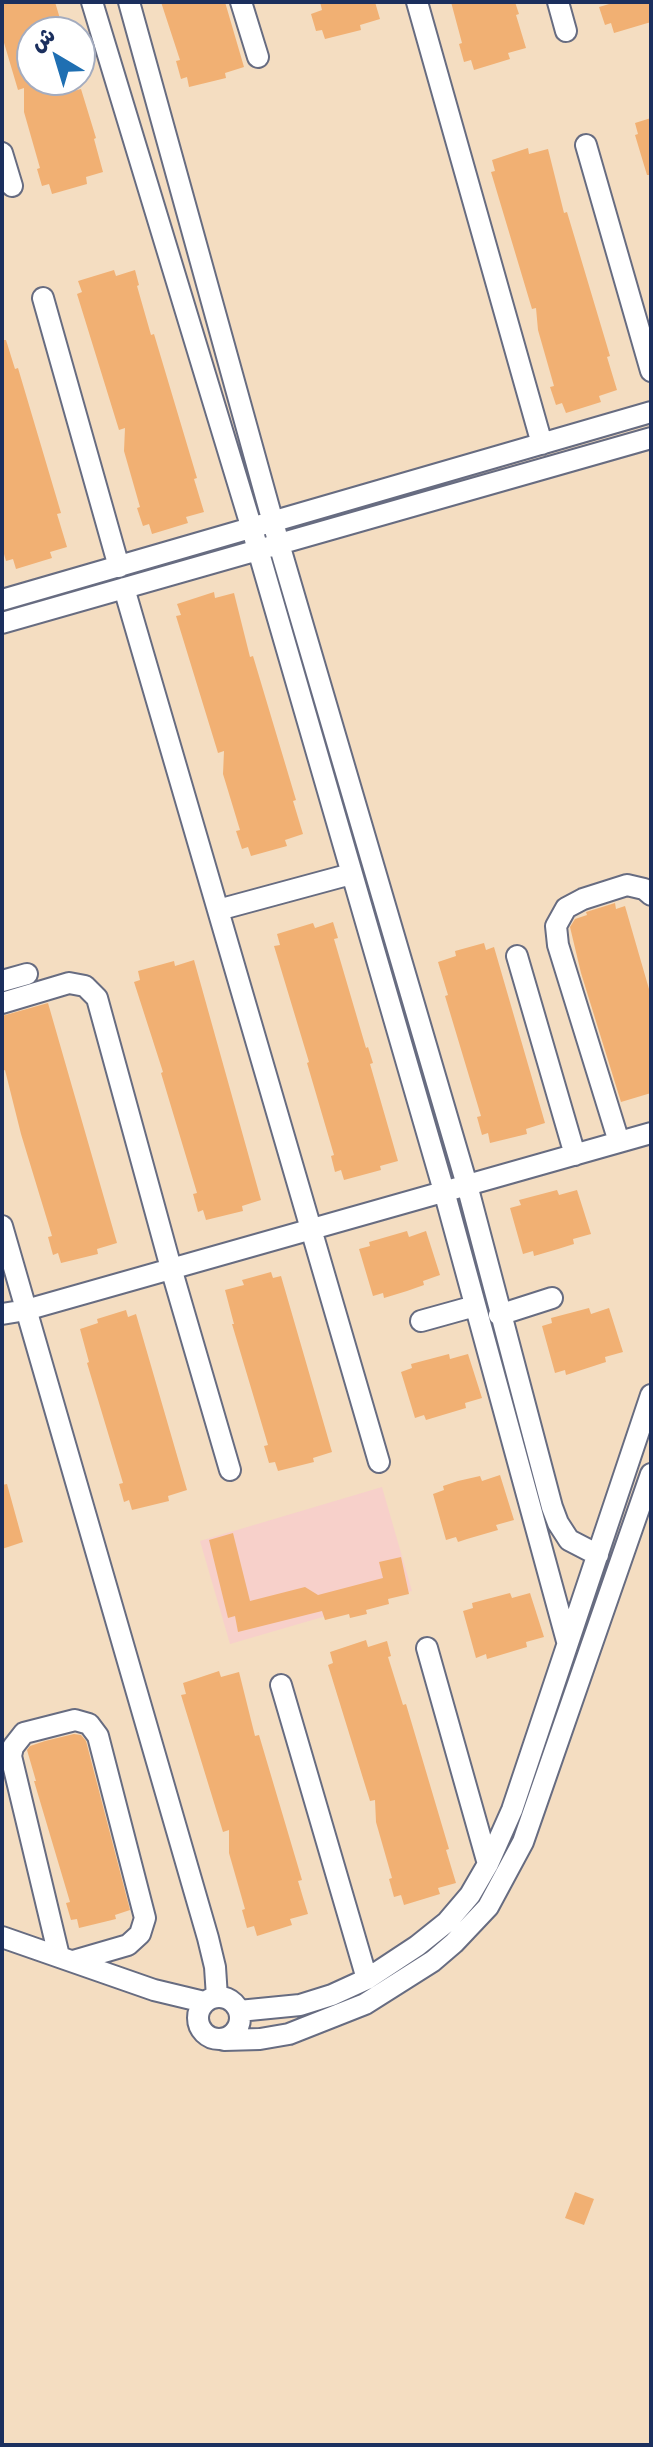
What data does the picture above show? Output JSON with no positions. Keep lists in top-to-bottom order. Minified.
{"north":"top left"}
